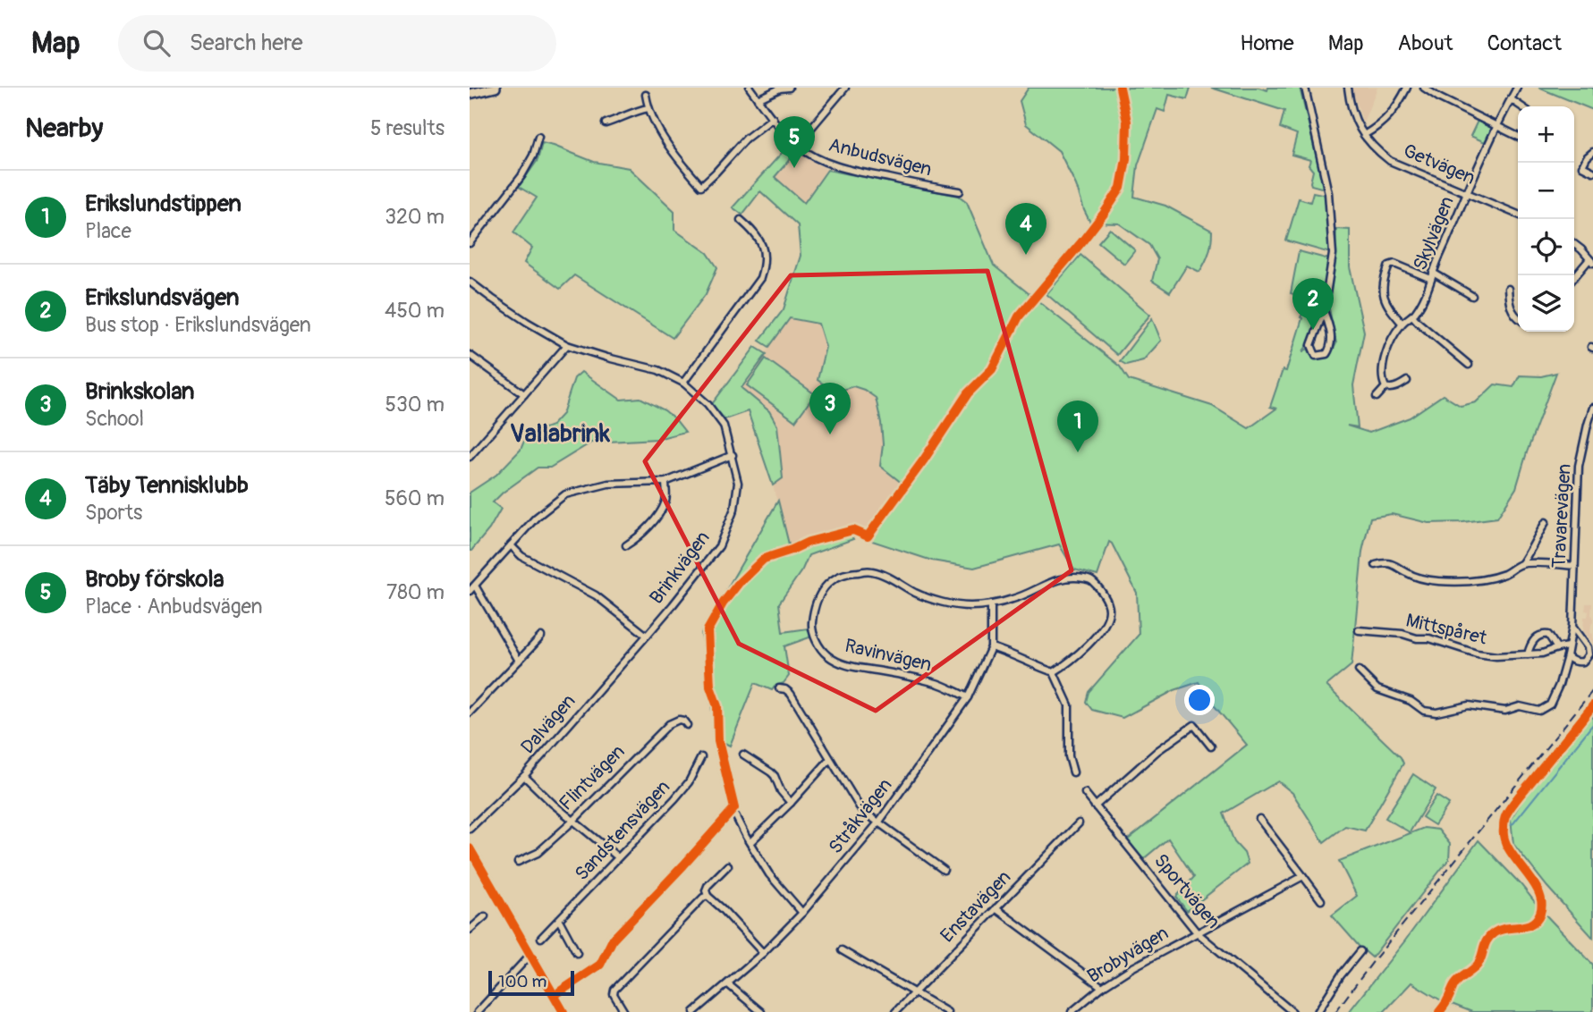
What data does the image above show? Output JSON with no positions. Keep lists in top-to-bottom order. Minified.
{"streets":{"street":["Anbudsvägen","Getvägen","Skylvägen","Travarevägen","Brinkvägen","Mittspåret","Ravinvägen","Dalvägen","Flintvägen","Stråkvägen","Sandstensvägen","Sportvägen","Enstavägen","Brobyvägen"]},"crossings":[["Getvägen","Skylvägen"],["Travarevägen","Mittspåret"],["Brinkvägen","Dalvägen"],["Ravinvägen","Stråkvägen"],["Sportvägen","Brobyvägen"]],"districts":["Vallabrink"],"scale_bar":"100 m","page":{"header":"Map","search":"Search here","nav":["Home","Map","About","Contact"],"heading":["Nearby","5 results"],"map_buttons":["+","−"],"pins":["5","4","2","3","1"],"list":[{"mark":"1","name":"Erikslundstippen","note":"Place","value":"320 m"},{"mark":"2","name":"Erikslundsvägen","note":"Bus stop · Erikslundsvägen","value":"450 m"},{"mark":"3","name":"Brinkskolan","note":"School","value":"530 m"},{"mark":"4","name":"Täby Tennisklubb","note":"Sports","value":"560 m"},{"mark":"5","name":"Broby förskola","note":"Place · Anbudsvägen","value":"780 m"}],"scale":"100 m"}}
